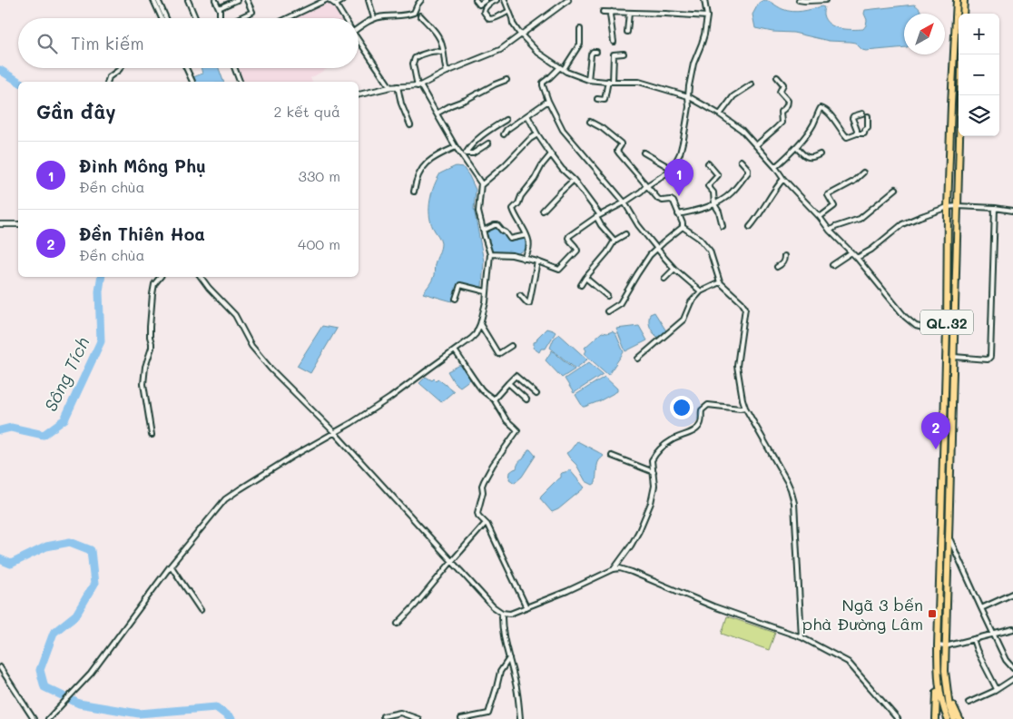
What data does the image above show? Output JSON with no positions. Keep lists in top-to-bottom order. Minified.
{"streets":{"highway":["QL.32"]},"water":["Sông Tích"],"places":{"transit":["Ngã 3 bến phà Đường Lâm"]},"north":"top right","page":{"map_buttons":["+","−"],"search":"Tìm kiếm","heading":["Gần đây","2 kết quả"],"list":[{"mark":"1","name":"Đình Mông Phụ","note":"Đền chùa","value":"330 m"},{"mark":"2","name":"Đền Thiên Hoa","note":"Đền chùa","value":"400 m"}],"pins":["1","2"]}}
